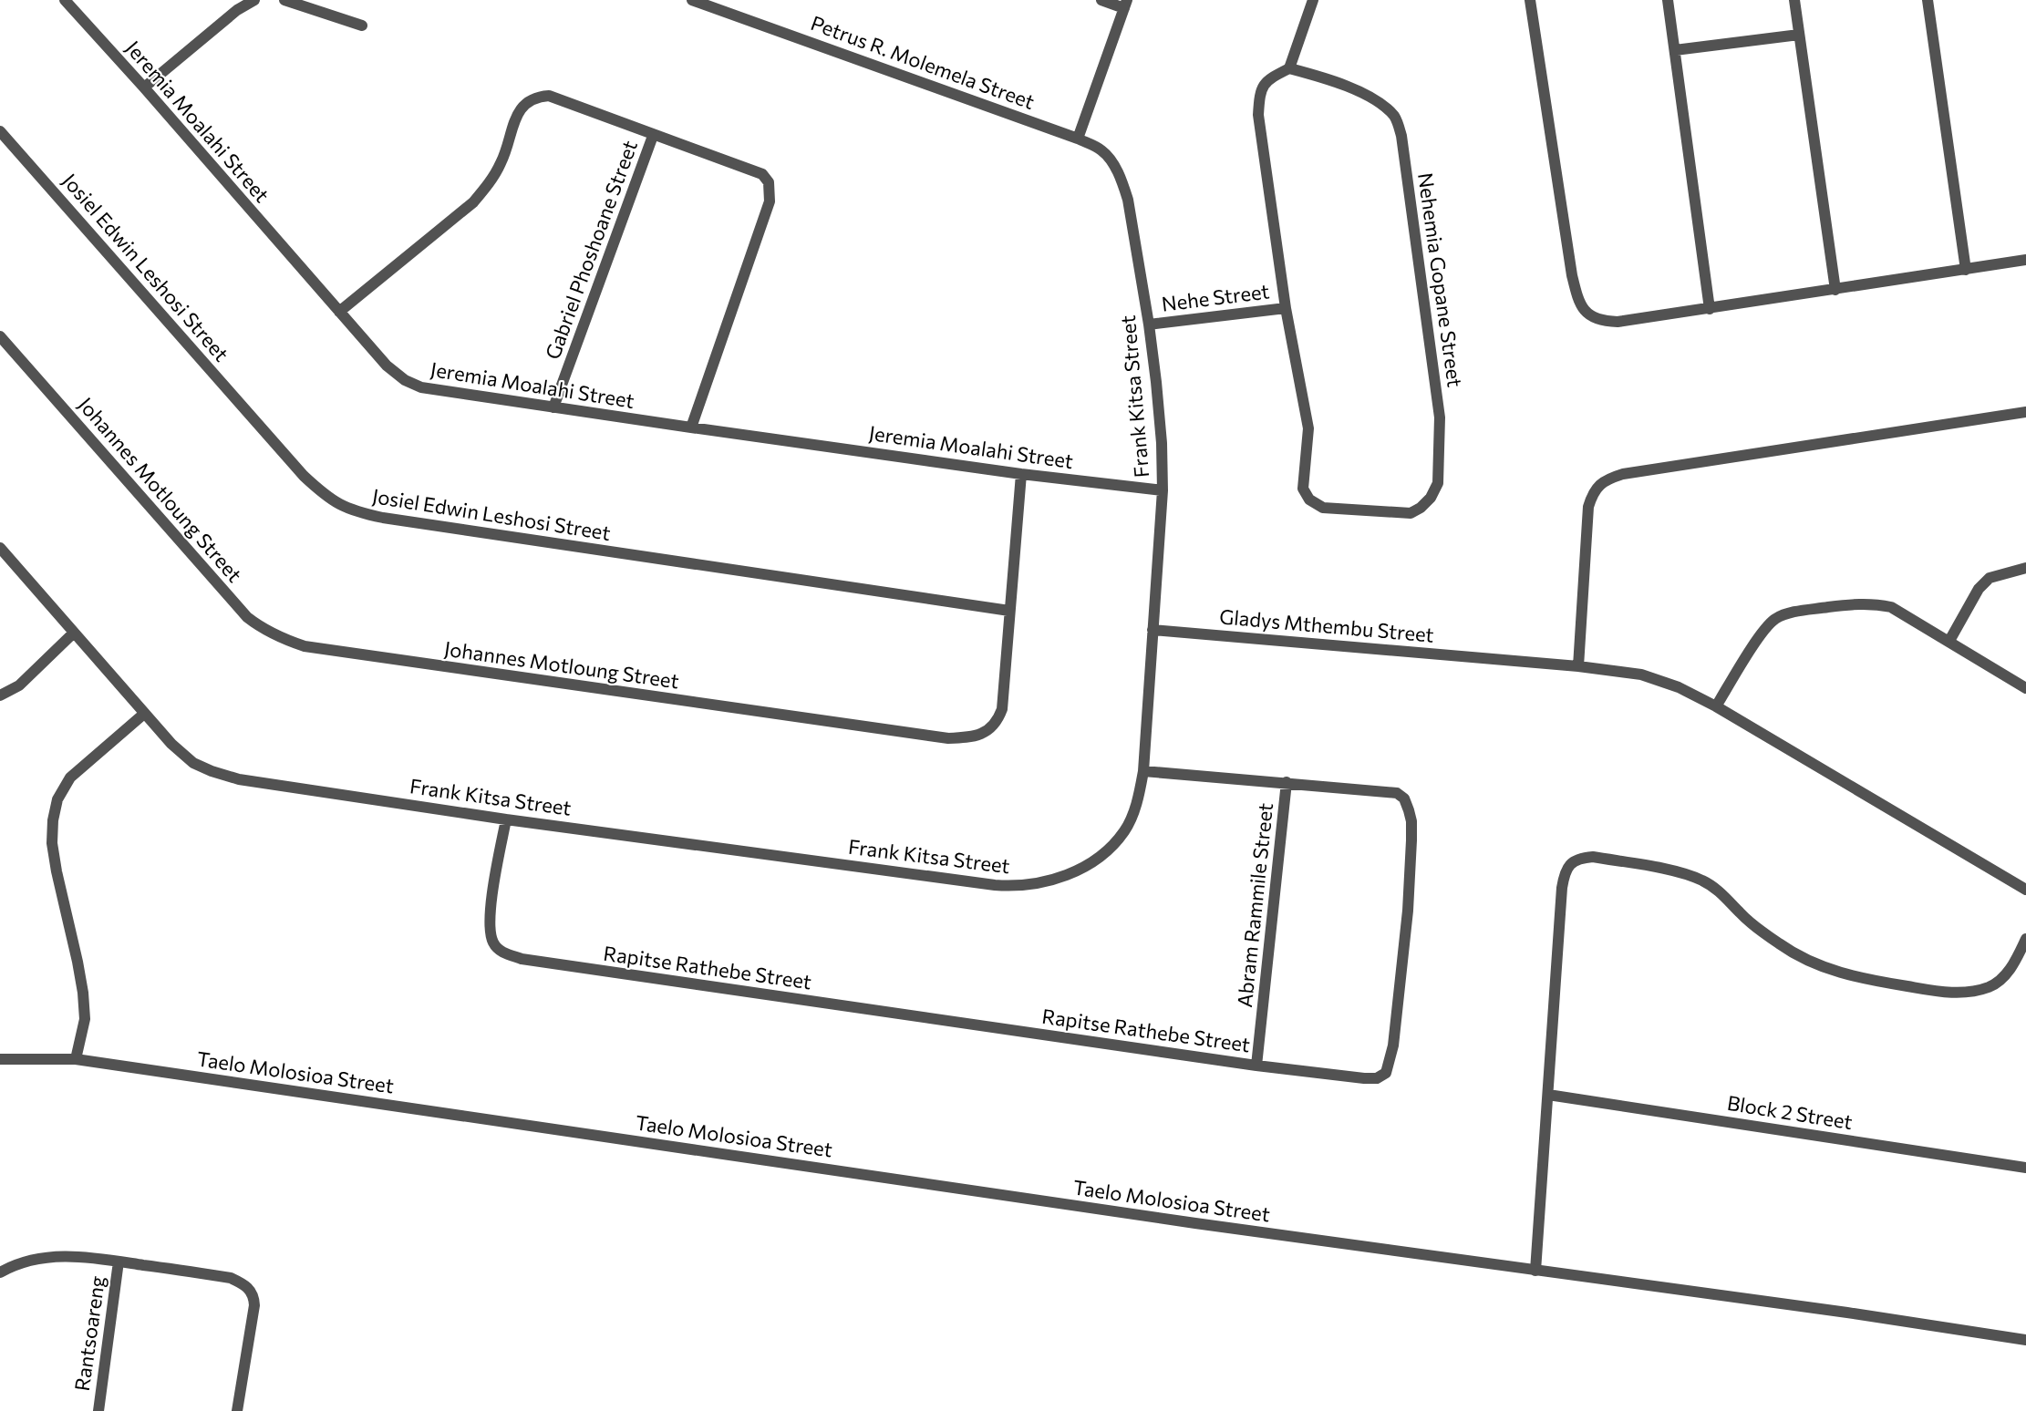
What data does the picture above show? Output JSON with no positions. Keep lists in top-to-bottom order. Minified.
{"streets":{"street":["Petrus R. Molemela Street","Jeremia Moalahi Street","Gabriel Phoshoane Street","Josiel Edwin Leshosi Street","Nehemia Gopane Street","Nehe Street","Frank Kitsa Street","Johannes Motloung Street","Gladys Mthembu Street","Abram Rammile Street","Rapitse Rathebe Street","Taelo Molosioa Street","Block 2 Street","Rantsoareng"]},"crossings":[["Petrus R. Molemela Street","Frank Kitsa Street"],["Jeremia Moalahi Street","Gabriel Phoshoane Street"],["Jeremia Moalahi Street","Frank Kitsa Street"],["Jeremia Moalahi Street","Johannes Motloung Street"],["Josiel Edwin Leshosi Street","Johannes Motloung Street"],["Nehemia Gopane Street","Nehe Street"],["Nehe Street","Frank Kitsa Street"],["Frank Kitsa Street","Gladys Mthembu Street"],["Frank Kitsa Street","Rapitse Rathebe Street"],["Abram Rammile Street","Rapitse Rathebe Street"]]}
